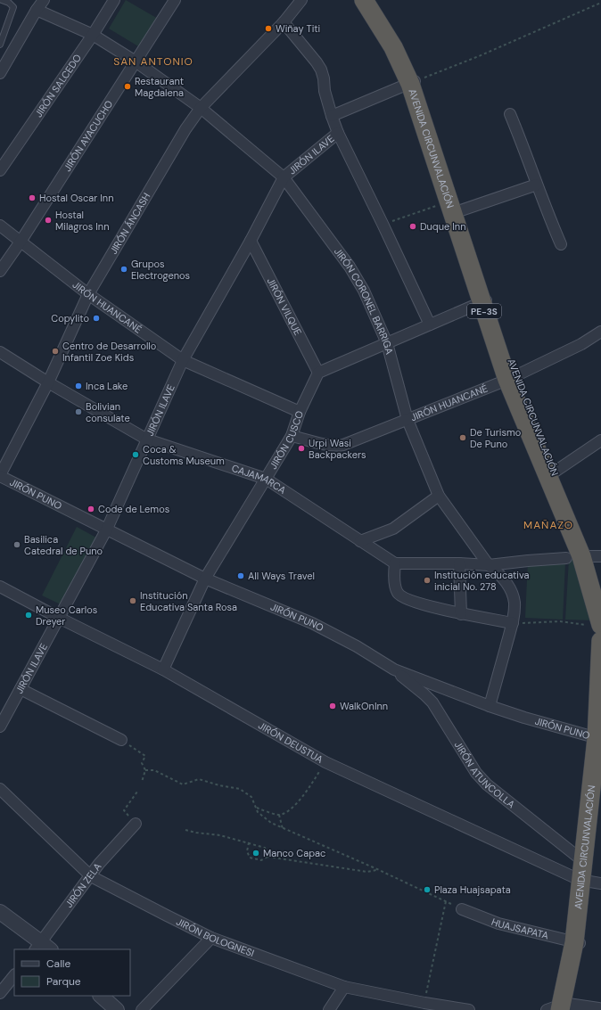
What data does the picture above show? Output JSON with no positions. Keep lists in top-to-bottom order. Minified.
{"streets":{"highway":["AVENIDA CIRCUNVALACIÓN","PE-3S"],"street":["JIRÓN SALCEDO","JIRÓN AYACUCHO","JIRÓN ILAVE","JIRÓN ÁNCASH","JIRÓN CORONEL BARRIGA","JIRÓN HUANCANÉ","JIRÓN VILQUE","JIRÓN CUSCO","CAJAMARCA","JIRÓN PUNO","JIRÓN DEUSTUA","JIRÓN ATUNCOLLA","JIRÓN ZELA","HUAJSAPATA","JIRÓN BOLOGNESI"]},"crossings":[["JIRÓN SALCEDO","JIRÓN CORONEL BARRIGA"],["JIRÓN AYACUCHO","JIRÓN CORONEL BARRIGA"],["JIRÓN AYACUCHO","JIRÓN HUANCANÉ"],["AVENIDA CIRCUNVALACIÓN","JIRÓN HUANCANÉ"],["AVENIDA CIRCUNVALACIÓN","JIRÓN PUNO"],["AVENIDA CIRCUNVALACIÓN","JIRÓN DEUSTUA"],["AVENIDA CIRCUNVALACIÓN","JIRÓN ATUNCOLLA"],["AVENIDA CIRCUNVALACIÓN","HUAJSAPATA"],["JIRÓN ILAVE","JIRÓN CORONEL BARRIGA"],["JIRÓN ILAVE","JIRÓN HUANCANÉ"],["JIRÓN ILAVE","JIRÓN VILQUE"],["JIRÓN ILAVE","CAJAMARCA"],["JIRÓN ILAVE","JIRÓN PUNO"],["JIRÓN ILAVE","JIRÓN DEUSTUA"],["JIRÓN ÁNCASH","JIRÓN CORONEL BARRIGA"],["JIRÓN ÁNCASH","JIRÓN HUANCANÉ"],["JIRÓN ÁNCASH","CAJAMARCA"],["JIRÓN ÁNCASH","JIRÓN PUNO"],["JIRÓN CORONEL BARRIGA","JIRÓN HUANCANÉ"],["JIRÓN CORONEL BARRIGA","JIRÓN PUNO"],["JIRÓN HUANCANÉ","JIRÓN CUSCO"],["JIRÓN VILQUE","JIRÓN CUSCO"],["JIRÓN CUSCO","CAJAMARCA"],["JIRÓN CUSCO","JIRÓN PUNO"],["JIRÓN CUSCO","JIRÓN DEUSTUA"],["JIRÓN PUNO","JIRÓN ATUNCOLLA"],["JIRÓN DEUSTUA","JIRÓN ATUNCOLLA"],["JIRÓN ZELA","JIRÓN BOLOGNESI"]],"districts":["SAN ANTONIO","MAÑAZO"],"places":["Wiñay Titi","Restaurant Magdalena","Hostal Oscar Inn","Hostal Milagros Inn","Duque Inn","Grupos Electrogenos","Copylito","Centro de Desarrollo Infantil Zoe Kids","Inca Lake","Bolivian consulate","De Turismo De Puno","Urpi Wasi Backpackers","Coca & Customs Museum","Code de Lemos","Basilica Catedral de Puno","All Ways Travel","Institución educativa inicial No. 278","Institución Educativa Santa Rosa","Museo Carlos Dreyer","WalkOnInn","Manco Capac","Plaza Huajsapata"],"legend":["Calle","Parque"]}
